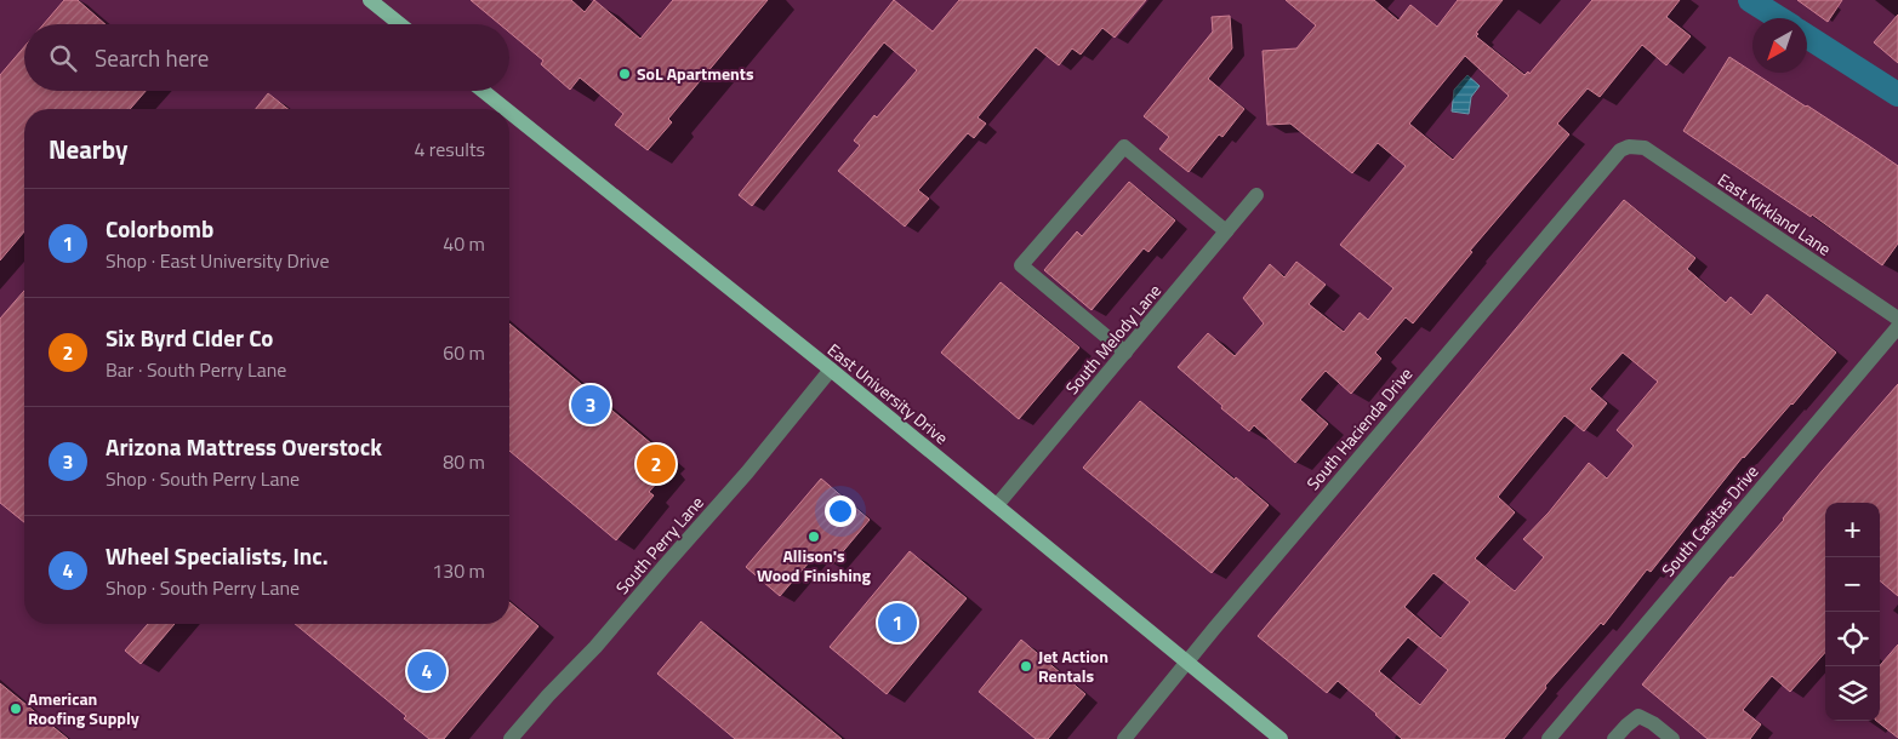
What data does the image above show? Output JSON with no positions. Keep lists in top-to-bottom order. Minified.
{"streets":{"main road":["East University Drive"],"street":["East Kirkland Lane","South Melody Lane","South Hacienda Drive","South Casitas Drive","South Perry Lane"]},"crossings":[["East Kirkland Lane","South Hacienda Drive"],["South Melody Lane","East University Drive"],["East University Drive","South Hacienda Drive"],["East University Drive","South Perry Lane"]],"places":["SoL Apartments","Allison's Wood Finishing","Jet Action Rentals","American Roofing Supply"],"north":"bottom left","page":{"search":"Search here","heading":["Nearby","4 results"],"list":[{"mark":"1","name":"Colorbomb","note":"Shop · East University Drive","value":"40 m"},{"mark":"2","name":"Six Byrd CIder Co","note":"Bar · South Perry Lane","value":"60 m"},{"mark":"3","name":"Arizona Mattress Overstock","note":"Shop · South Perry Lane","value":"80 m"},{"mark":"4","name":"Wheel Specialists, Inc.","note":"Shop · South Perry Lane","value":"130 m"}],"pins":["3","2","1","4"],"map_buttons":["+","−"]}}
